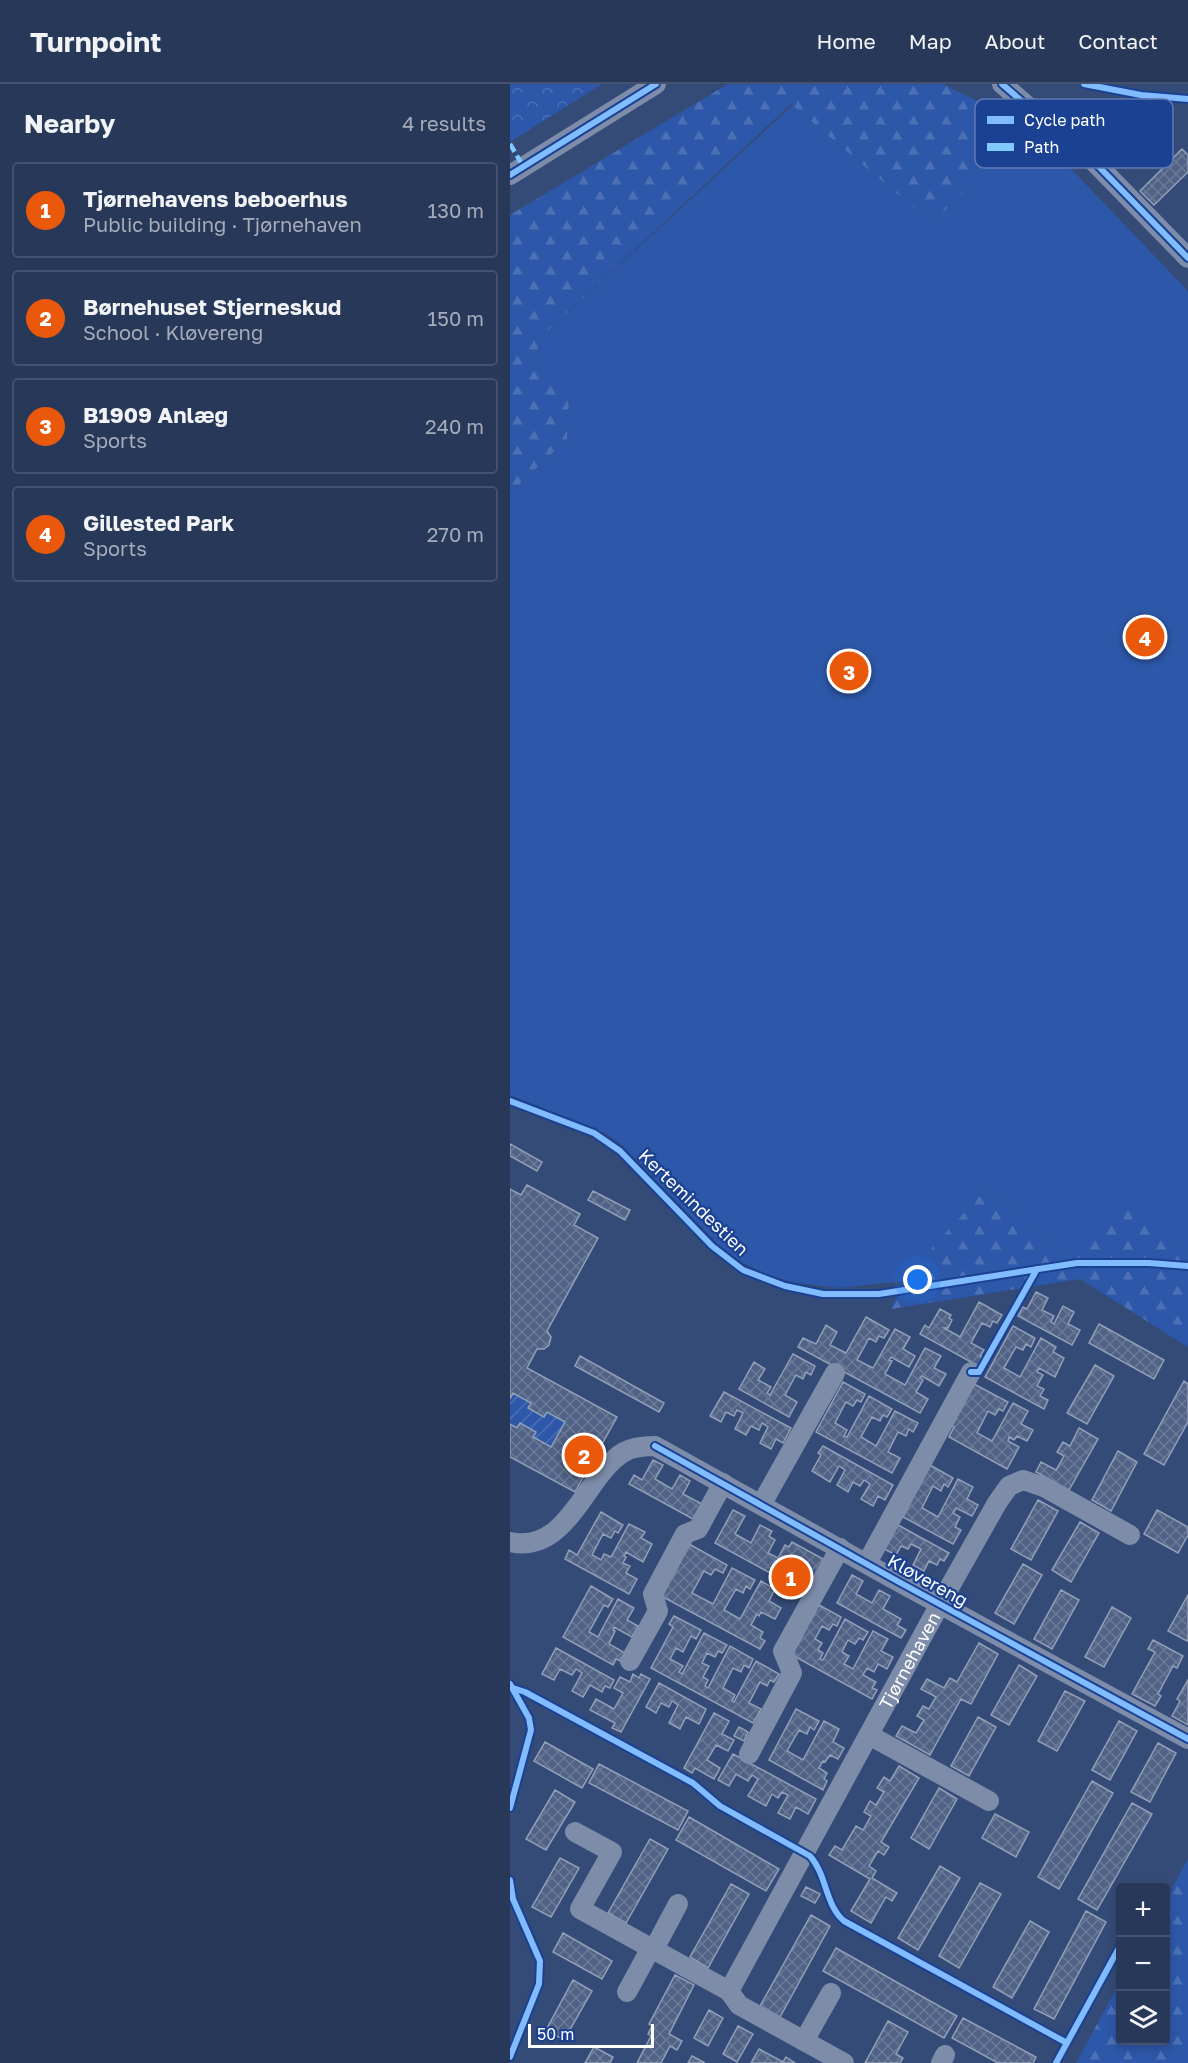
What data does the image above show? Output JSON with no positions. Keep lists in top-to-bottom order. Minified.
{"streets":{"street":["Kløvereng","Tjørnehaven"],"cycle path":["Kertemindestien"]},"crossings":[["Kløvereng","Tjørnehaven"]],"legend":["Cycle path","Path"],"scale_bar":"50 m","page":{"header":"Turnpoint","nav":["Home","Map","About","Contact"],"heading":["Nearby","4 results"],"list":[{"mark":"1","name":"Tjørnehavens beboerhus","note":"Public building · Tjørnehaven","value":"130 m"},{"mark":"2","name":"Børnehuset Stjerneskud","note":"School · Kløvereng","value":"150 m"},{"mark":"3","name":"B1909 Anlæg","note":"Sports","value":"240 m"},{"mark":"4","name":"Gillested Park","note":"Sports","value":"270 m"}],"pins":["4","3","2","1"],"map_buttons":["+","−"],"scale":"50 m"}}
